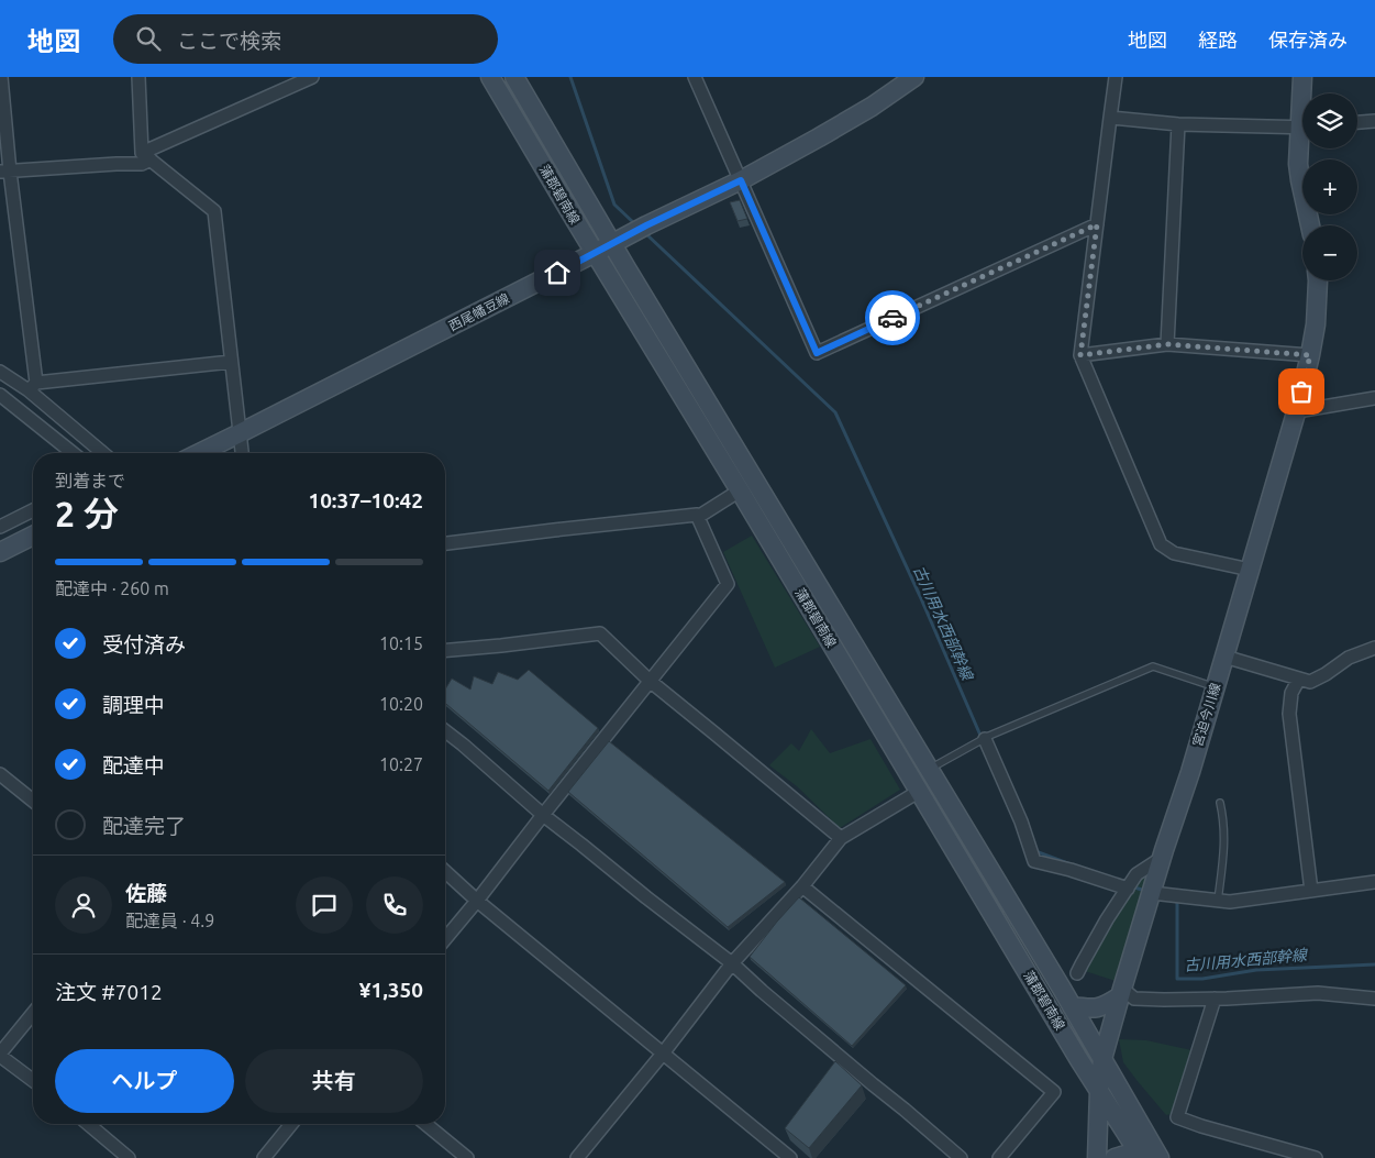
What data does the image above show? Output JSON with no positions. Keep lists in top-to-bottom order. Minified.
{"streets":{"main road":["蒲郡碧南線","西尾幡豆線","宮迫今川線"]},"crossings":[["蒲郡碧南線","西尾幡豆線"],["蒲郡碧南線","宮迫今川線"]],"water":["古川用水西部幹線"],"page":{"header":"地図","search":"ここで検索","nav":["地図","経路","保存済み"],"map_buttons":["+","−"],"heading":["2 分","到着まで","10:37–10:42"],"panel":["佐藤","配達員 · 4.9","注文 #7012","¥1,350"],"bar":"配達中 · 260 m","list":[["受付済み","10:15"],["調理中","10:20"],["配達中","10:27"],"配達完了"],"buttons":["ヘルプ","共有"]}}
